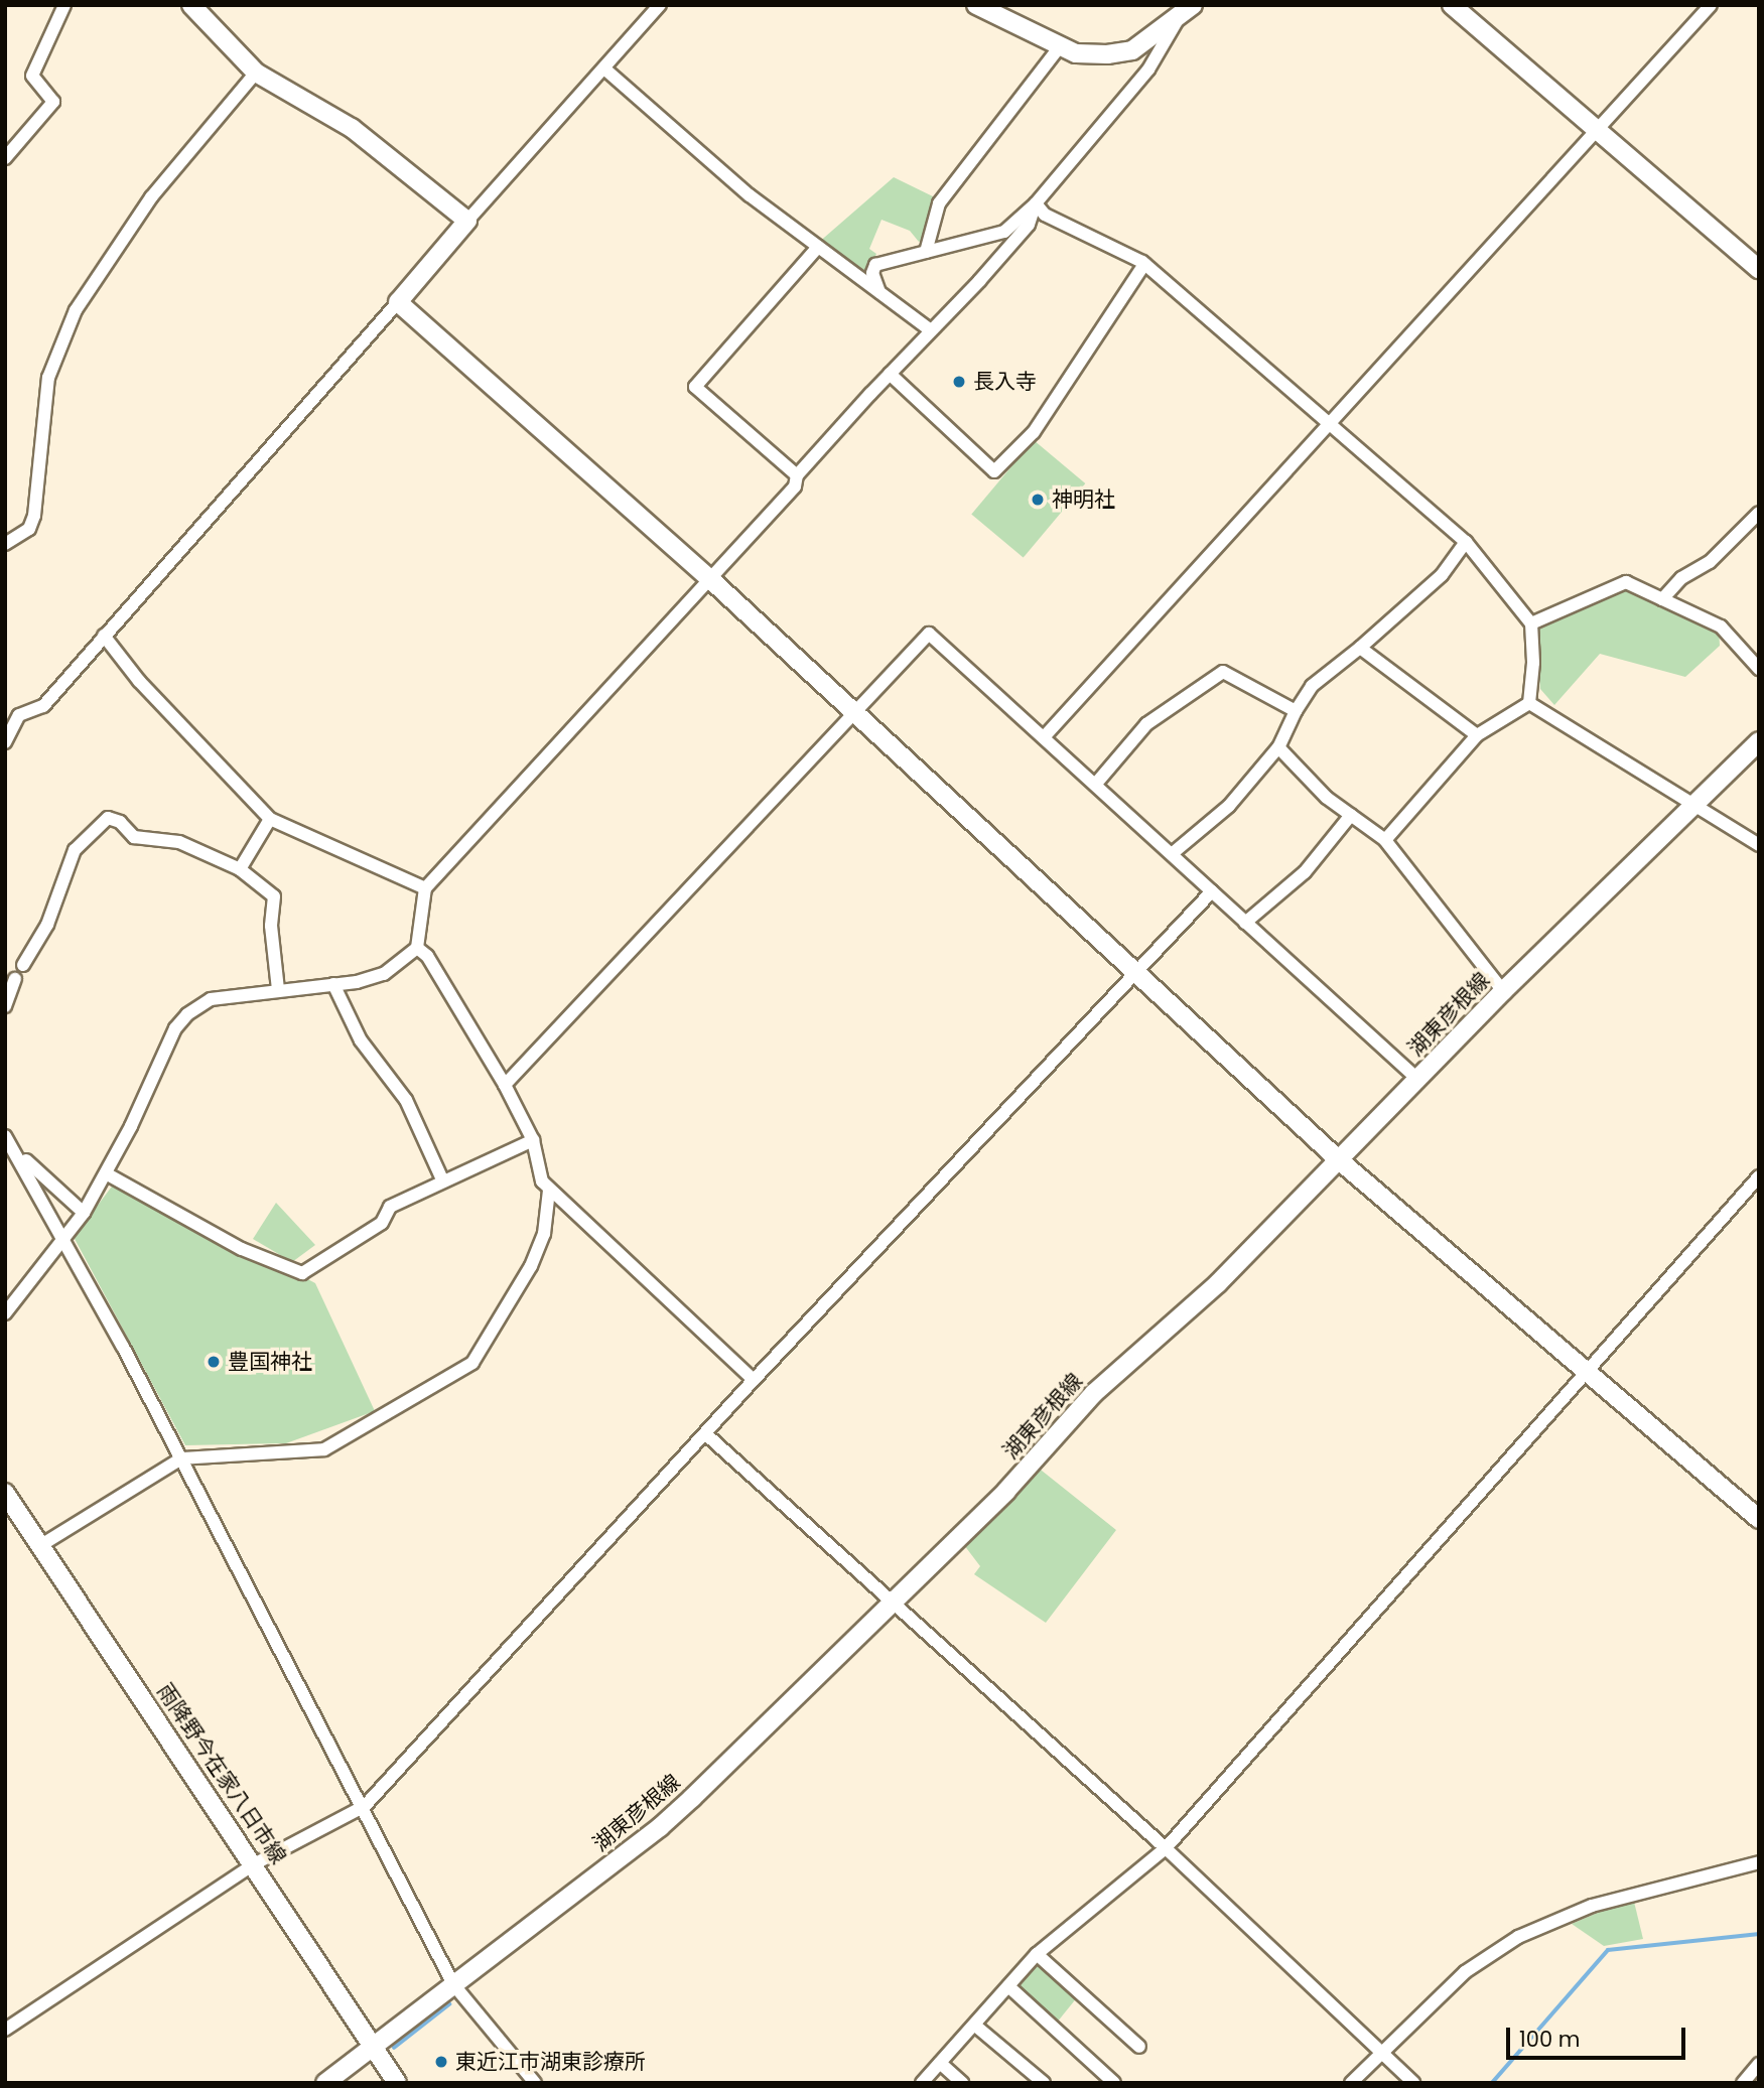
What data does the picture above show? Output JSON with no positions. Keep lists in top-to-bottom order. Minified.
{"streets":{"street":["湖東彦根線","雨降野今在家八日市線"]},"crossings":[["湖東彦根線","雨降野今在家八日市線"]],"places":["長入寺","神明社","豊国神社","東近江市湖東診療所"],"scale_bar":"100 m"}
